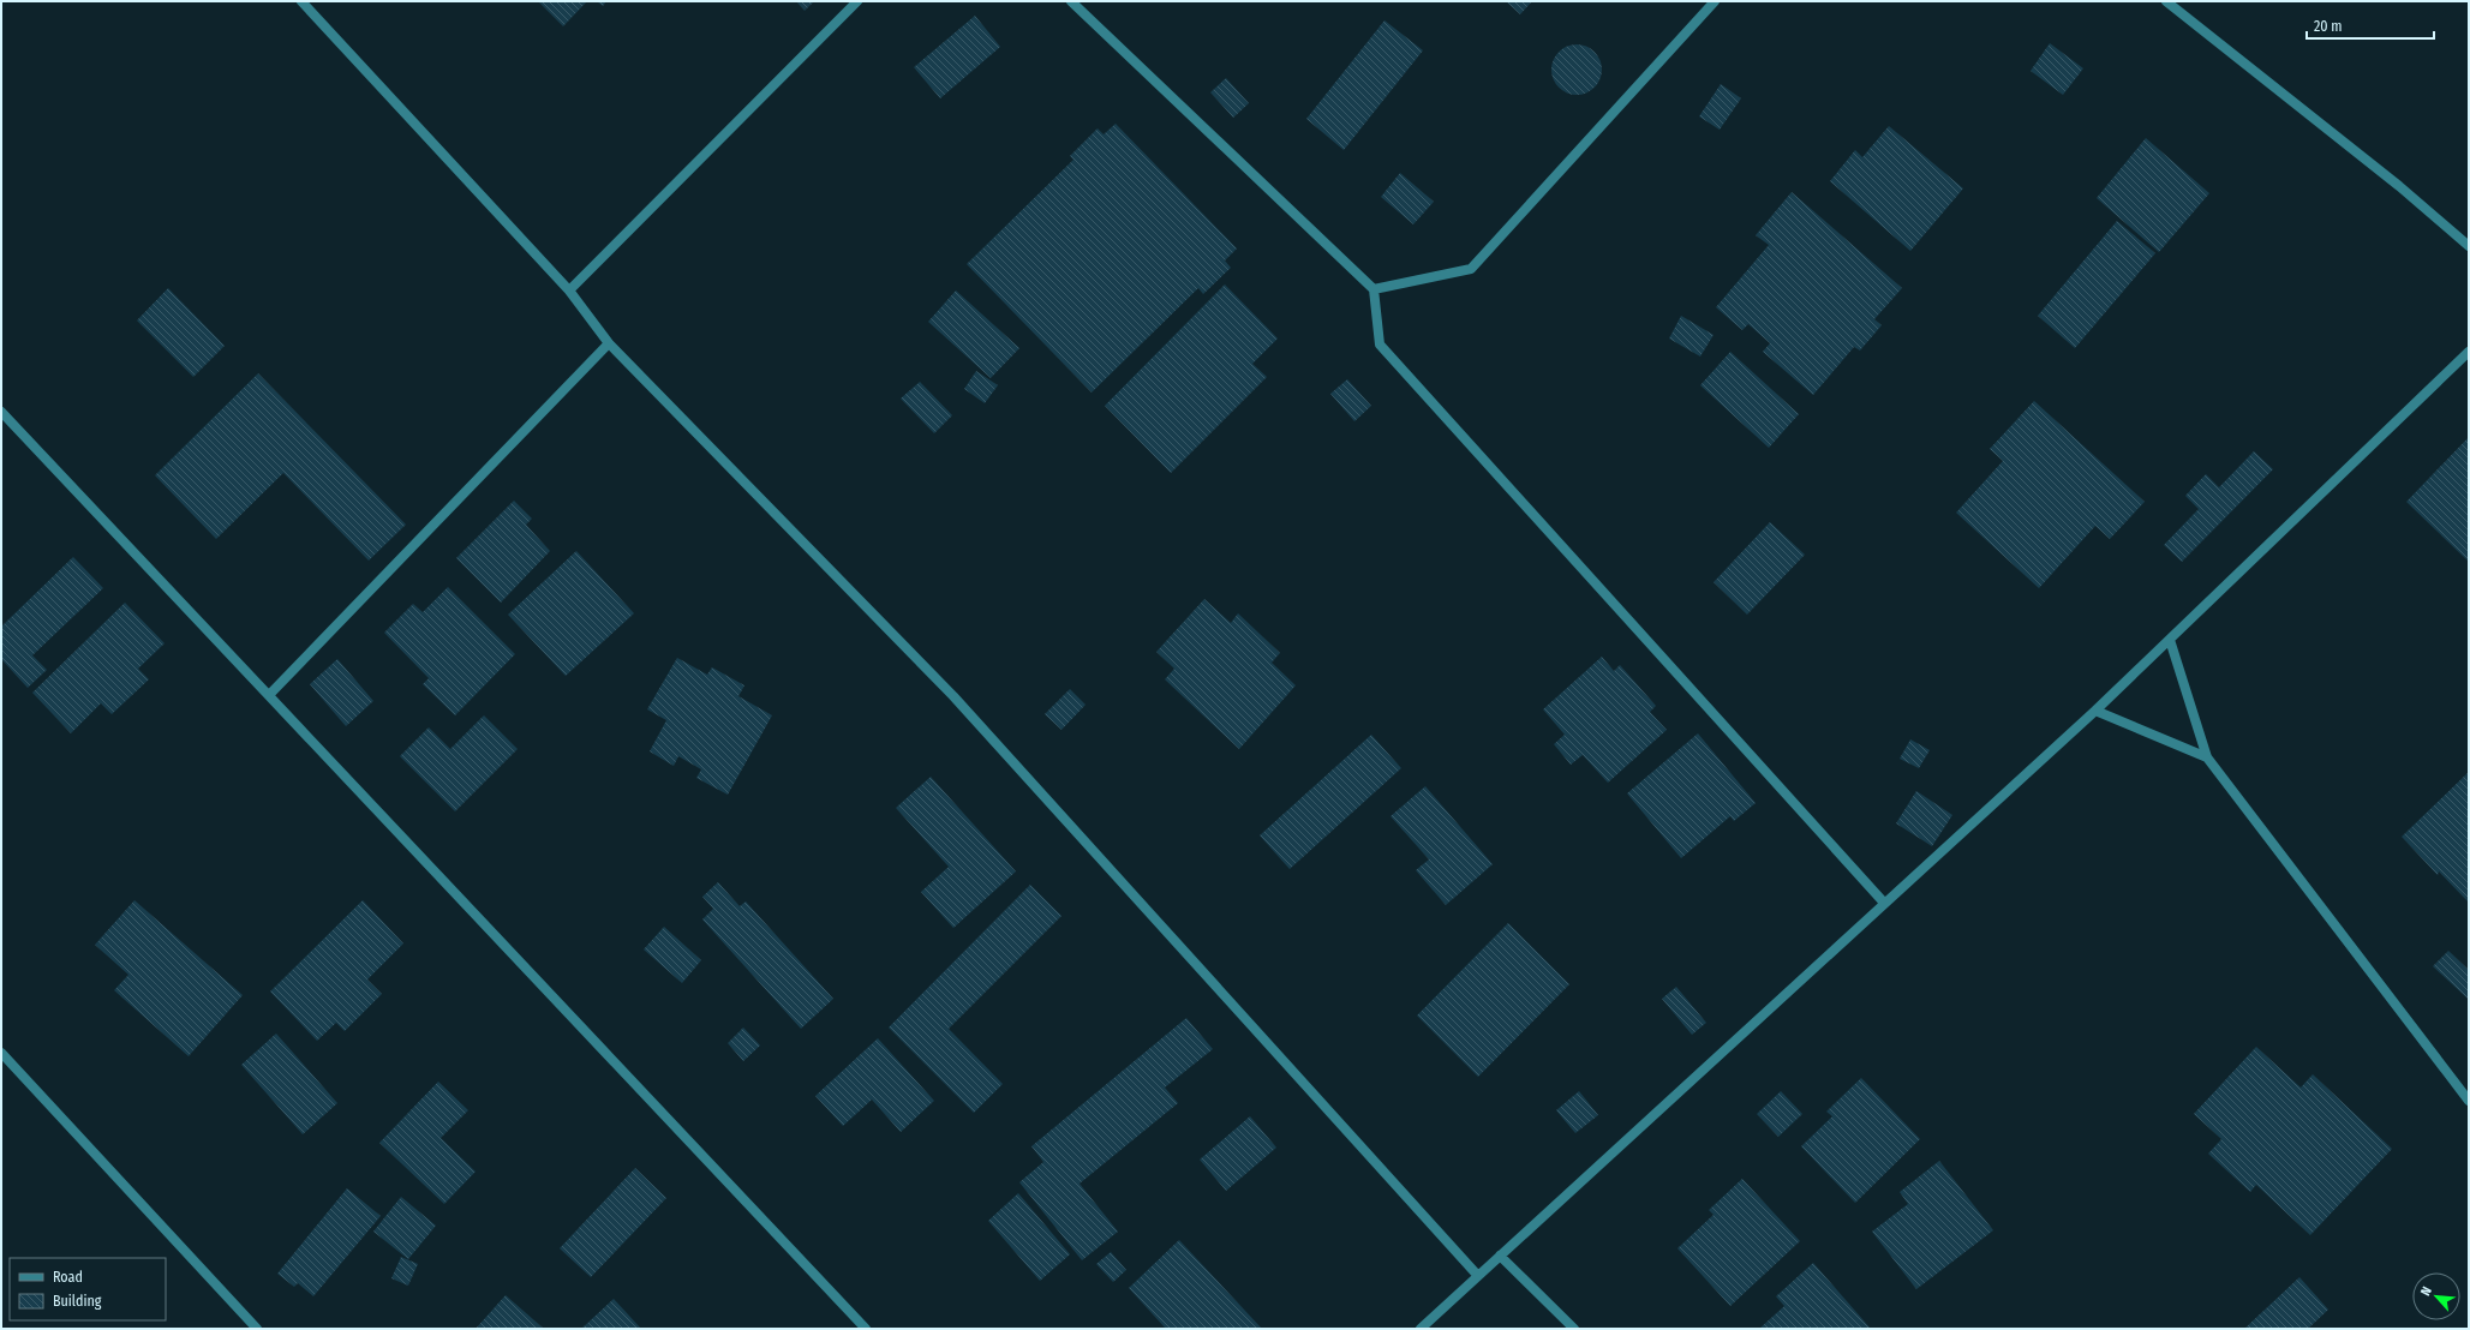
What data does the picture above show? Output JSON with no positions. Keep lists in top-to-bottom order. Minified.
{"legend":["Road","Building"],"scale_bar":"20 m","north":"top left"}
